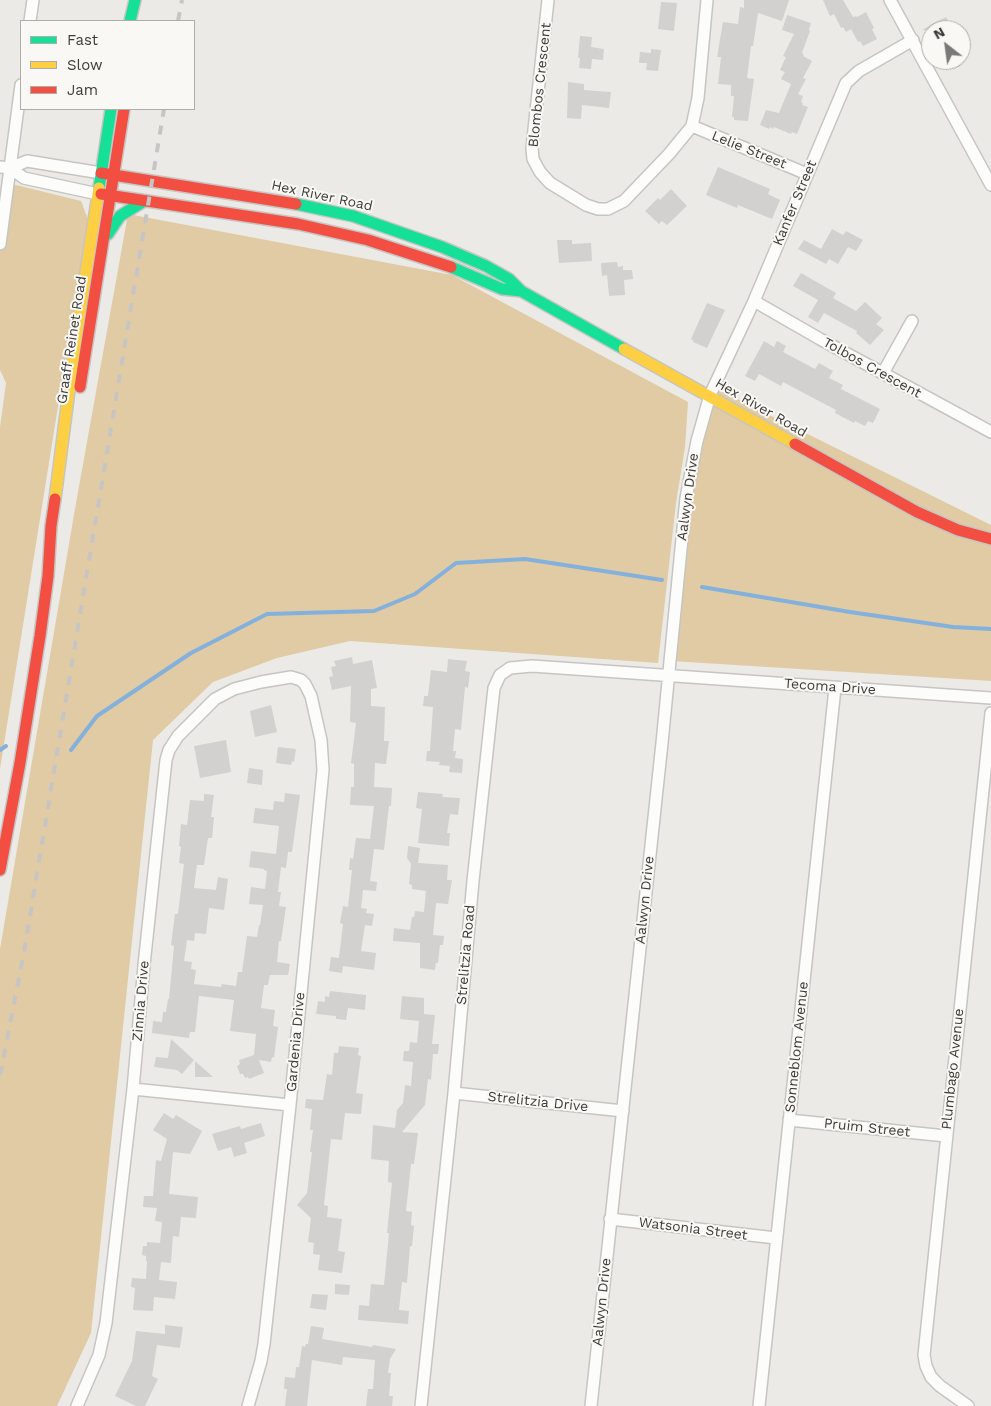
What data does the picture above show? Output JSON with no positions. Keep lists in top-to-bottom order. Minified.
{"streets":{"street":["Blombos Crescent","Lelie Street","Hex River Road","Kanfer Street","Graaff Reinet Road","Tolbos Crescent","Aalwyn Drive","Tecoma Drive","Strelitzia Road","Zinnia Drive","Gardenia Drive","Sonneblom Avenue","Plumbago Avenue","Strelitzia Drive","Pruim Street","Watsonia Street"]},"crossings":[["Blombos Crescent","Lelie Street"],["Lelie Street","Kanfer Street"],["Hex River Road","Kanfer Street"],["Hex River Road","Graaff Reinet Road"],["Hex River Road","Aalwyn Drive"],["Kanfer Street","Tolbos Crescent"],["Kanfer Street","Aalwyn Drive"],["Aalwyn Drive","Tecoma Drive"],["Aalwyn Drive","Strelitzia Road"],["Aalwyn Drive","Strelitzia Drive"],["Aalwyn Drive","Watsonia Street"],["Tecoma Drive","Strelitzia Road"],["Tecoma Drive","Sonneblom Avenue"],["Strelitzia Road","Strelitzia Drive"],["Zinnia Drive","Gardenia Drive"],["Sonneblom Avenue","Pruim Street"],["Sonneblom Avenue","Watsonia Street"],["Plumbago Avenue","Pruim Street"]],"legend":["Fast","Slow","Jam"],"north":"top left"}
